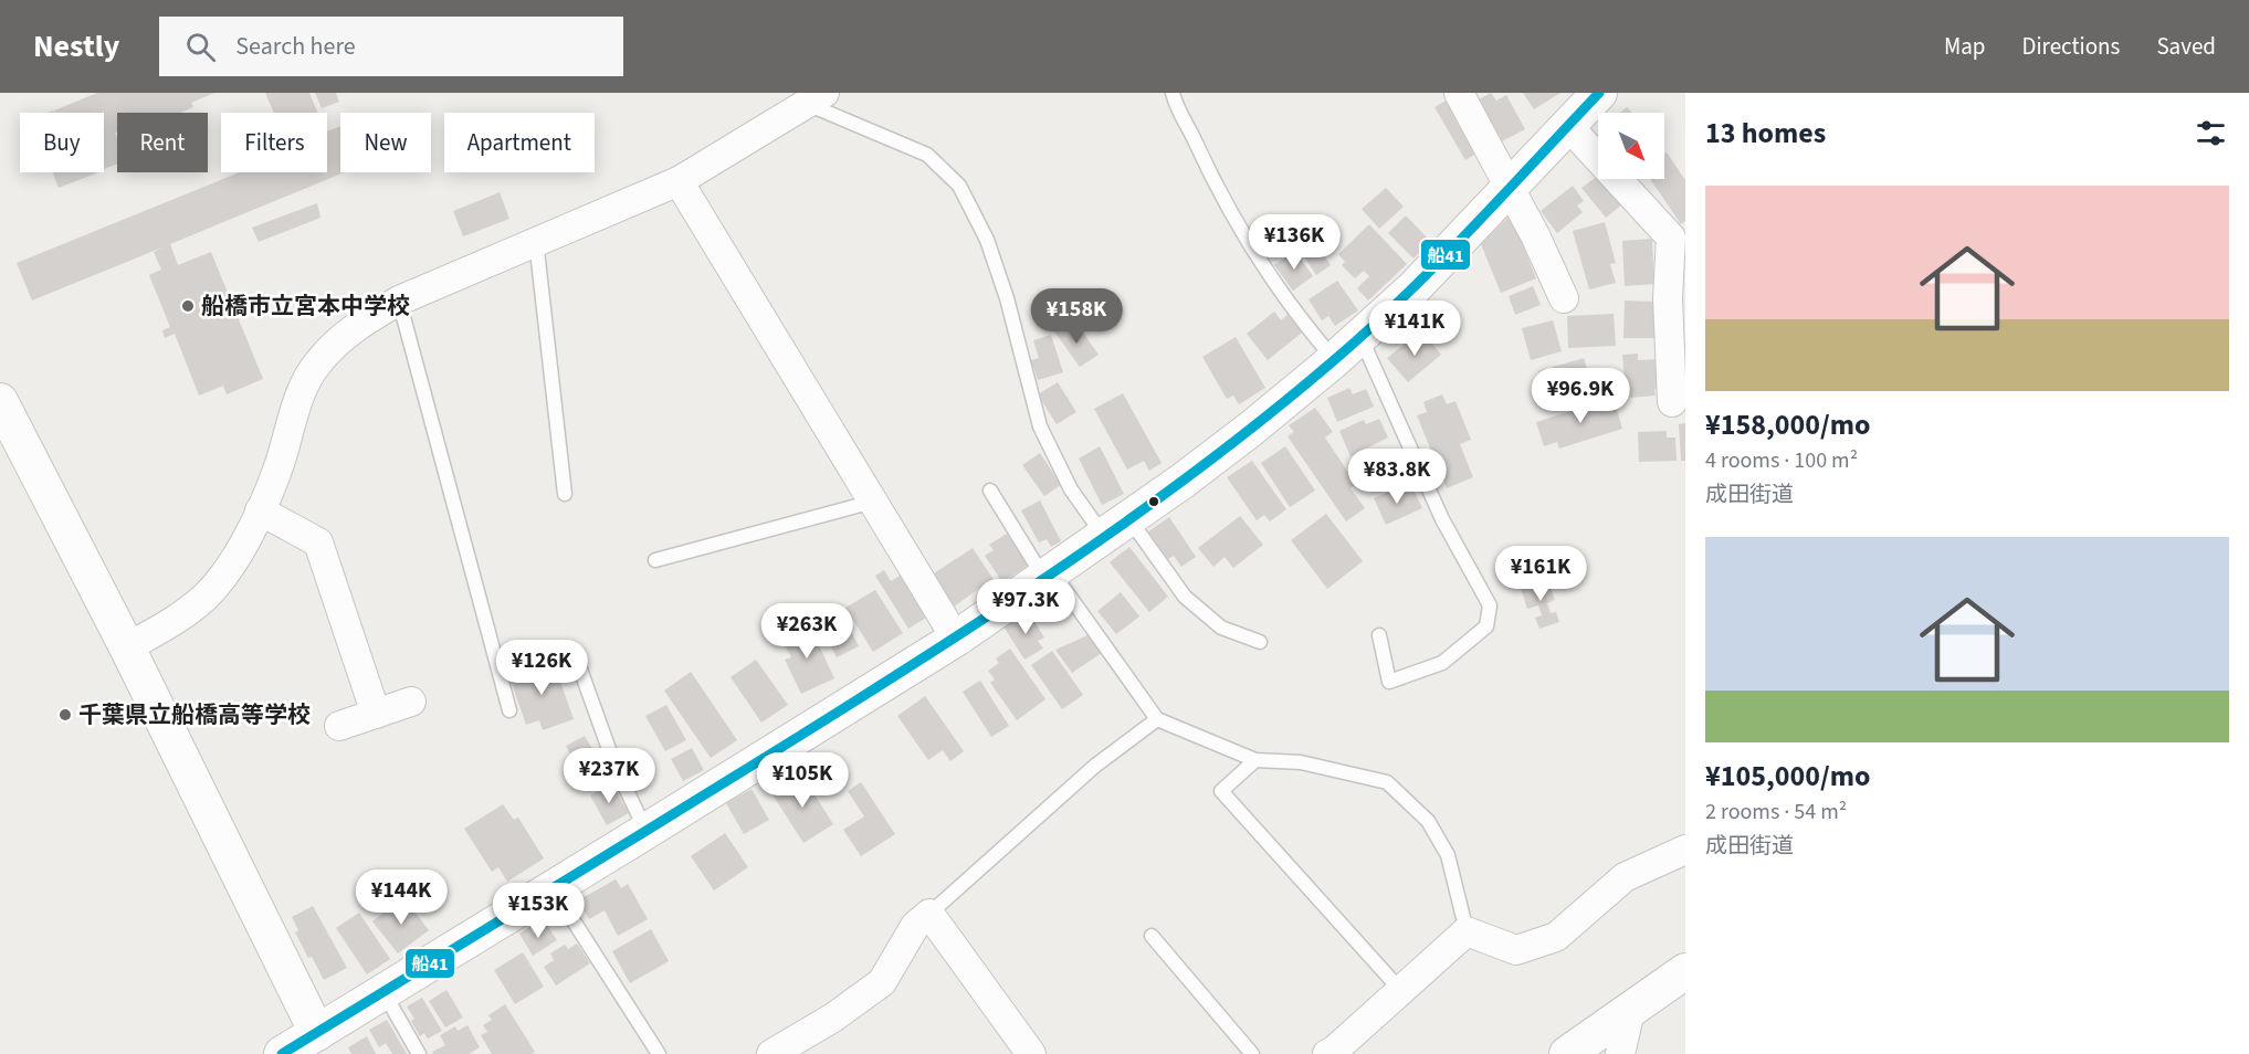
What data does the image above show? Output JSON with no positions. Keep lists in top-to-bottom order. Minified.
{"places":["船橋市立宮本中学校","千葉県立船橋高等学校"],"lines":["transit line 船41"],"north":"bottom right","page":{"header":"Nestly","search":"Search here","nav":["Map","Directions","Saved"],"heading":"13 homes","chip":["Buy","Rent","Filters","New","Apartment"],"list":[{"name":"¥158,000/mo","note":"4 rooms · 100 m² · 成田街道"},{"name":"¥105,000/mo","note":"2 rooms · 54 m² · 成田街道"}],"price":["¥136K","¥158K","¥141K","¥96.9K","¥83.8K","¥161K","¥97.3K","¥263K","¥126K","¥237K","¥105K","¥144K","¥153K"]}}
